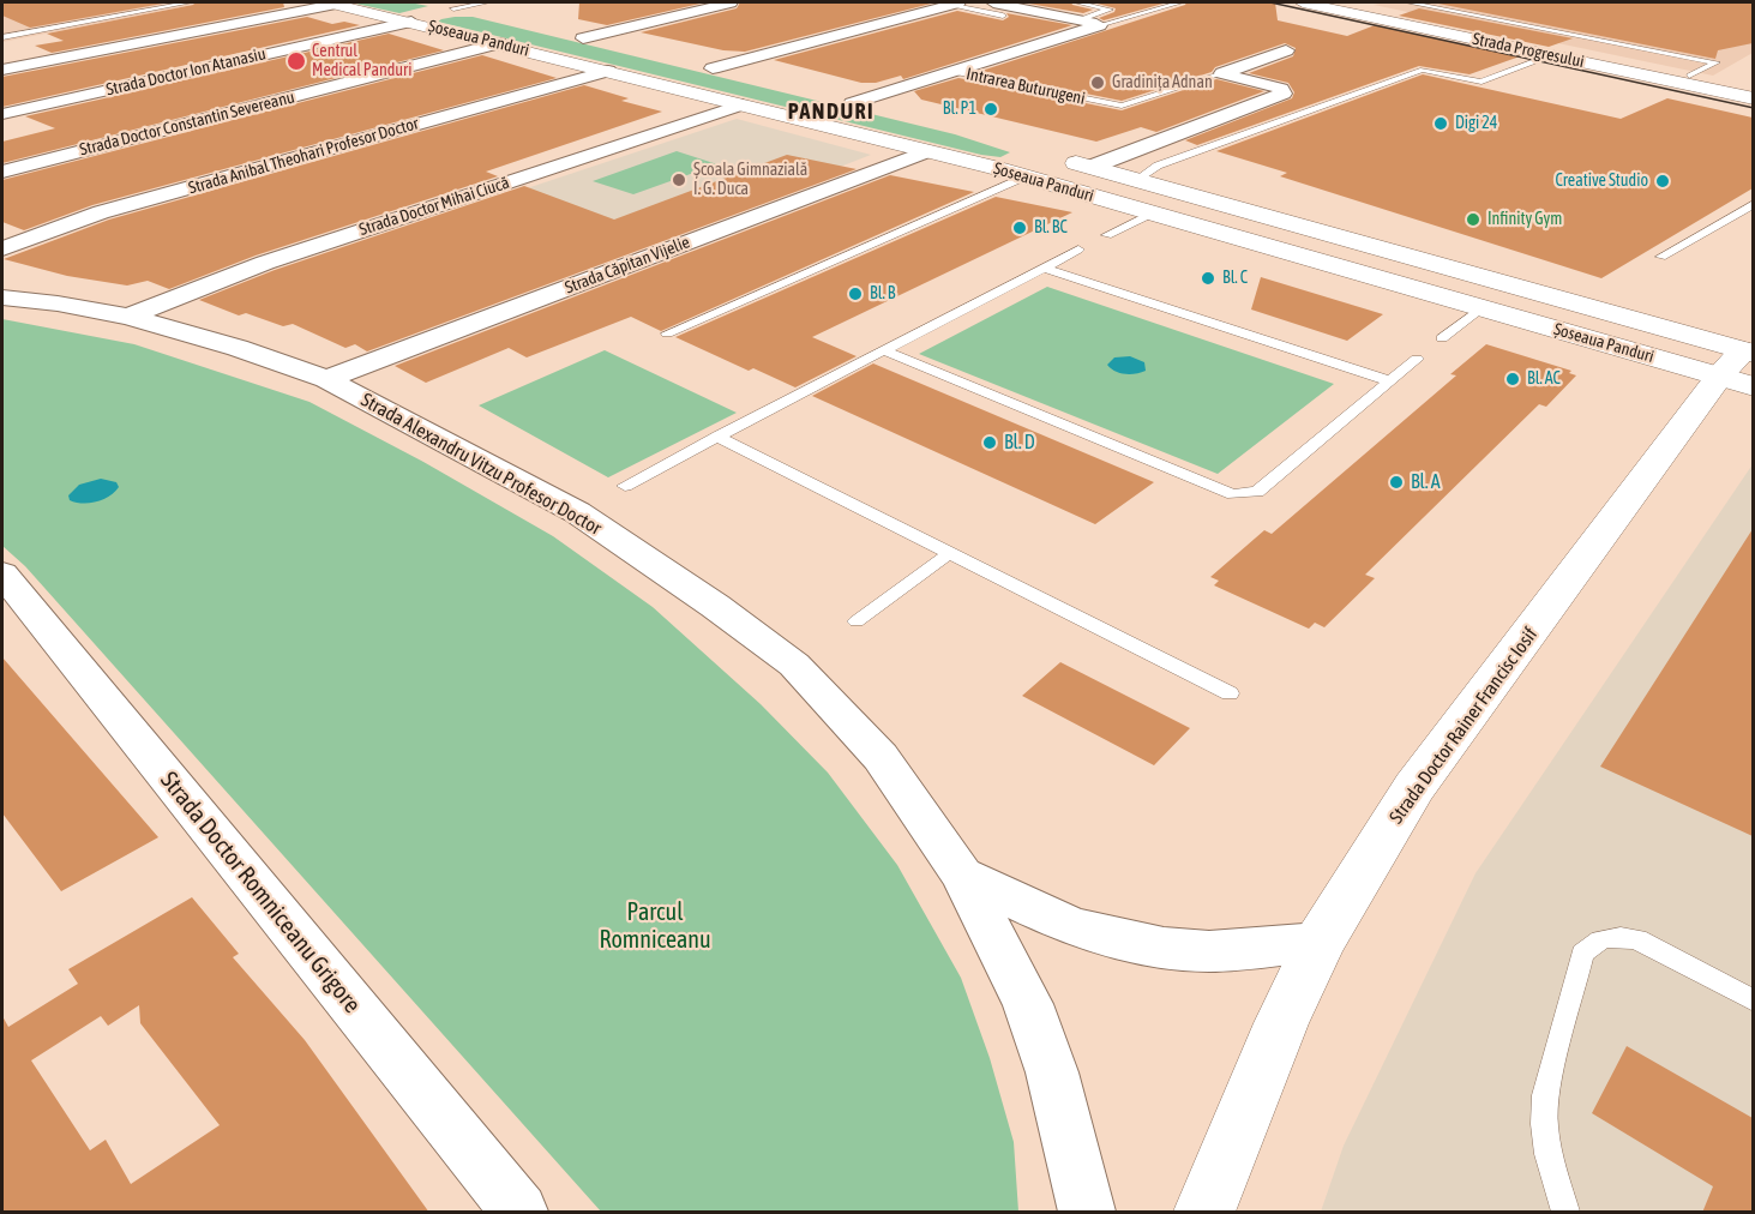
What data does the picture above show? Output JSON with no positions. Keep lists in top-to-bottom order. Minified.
{"streets":{"main road":["Șoseaua Panduri","Strada Progresului","Strada Doctor Rainer Francisc Iosif"],"street":["Strada Doctor Ion Atanasiu","Intrarea Buturugeni","Strada Doctor Constantin Severeanu","Strada Anibal Theohari Profesor Doctor","Strada Doctor Mihai Ciucă","Strada Căpitan Vijelie","Strada Alexandru Vitzu Profesor Doctor","Strada Doctor Romniceanu Grigore"]},"crossings":[["Șoseaua Panduri","Strada Doctor Ion Atanasiu"],["Șoseaua Panduri","Strada Doctor Constantin Severeanu"],["Șoseaua Panduri","Strada Anibal Theohari Profesor Doctor"],["Șoseaua Panduri","Strada Doctor Mihai Ciucă"],["Șoseaua Panduri","Strada Căpitan Vijelie"],["Șoseaua Panduri","Strada Doctor Rainer Francisc Iosif"],["Strada Doctor Mihai Ciucă","Strada Alexandru Vitzu Profesor Doctor"],["Strada Căpitan Vijelie","Strada Alexandru Vitzu Profesor Doctor"],["Strada Alexandru Vitzu Profesor Doctor","Strada Doctor Rainer Francisc Iosif"]],"districts":["PANDURI"],"parks":["Parcul Romniceanu"],"places":["Centrul Medical Panduri","Gradinița Adnan","Bl. P1","Digi 24","Școala Gimnazială I. G. Duca","Creative Studio","Infinity Gym","Bl. BC","Bl. C","Bl. B","Bl. AC","Bl. D","Bl. A"]}
